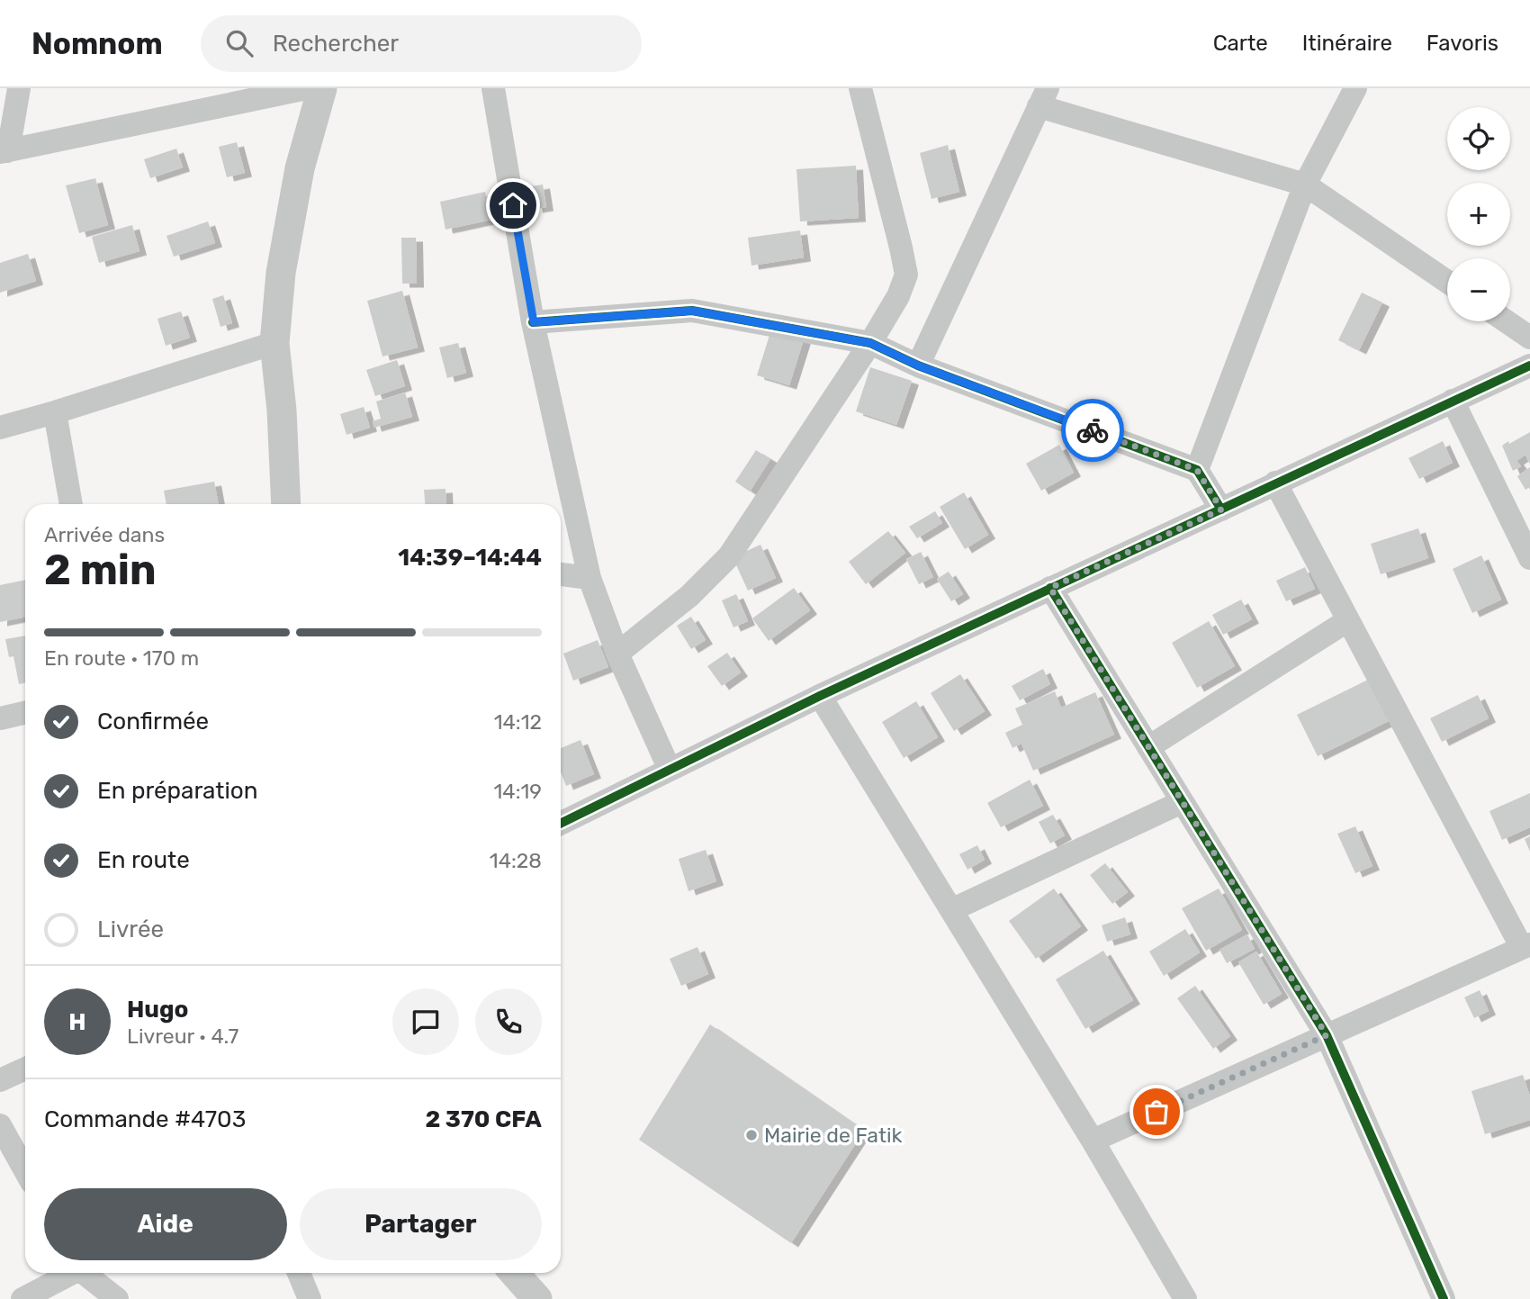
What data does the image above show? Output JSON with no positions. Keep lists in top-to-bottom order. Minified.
{"places":["Mairie de Fatik"],"page":{"header":"Nomnom","search":"Rechercher","nav":["Carte","Itinéraire","Favoris"],"map_buttons":["+","−"],"heading":["2 min","Arrivée dans","14:39–14:44"],"panel":["Hugo","Livreur · 4.7","Commande #4703","2 370 CFA"],"bar":"En route · 170 m","list":[["Confirmée","14:12"],["En préparation","14:19"],["En route","14:28"],"Livrée"],"round":"H","buttons":["Aide","Partager"]}}
